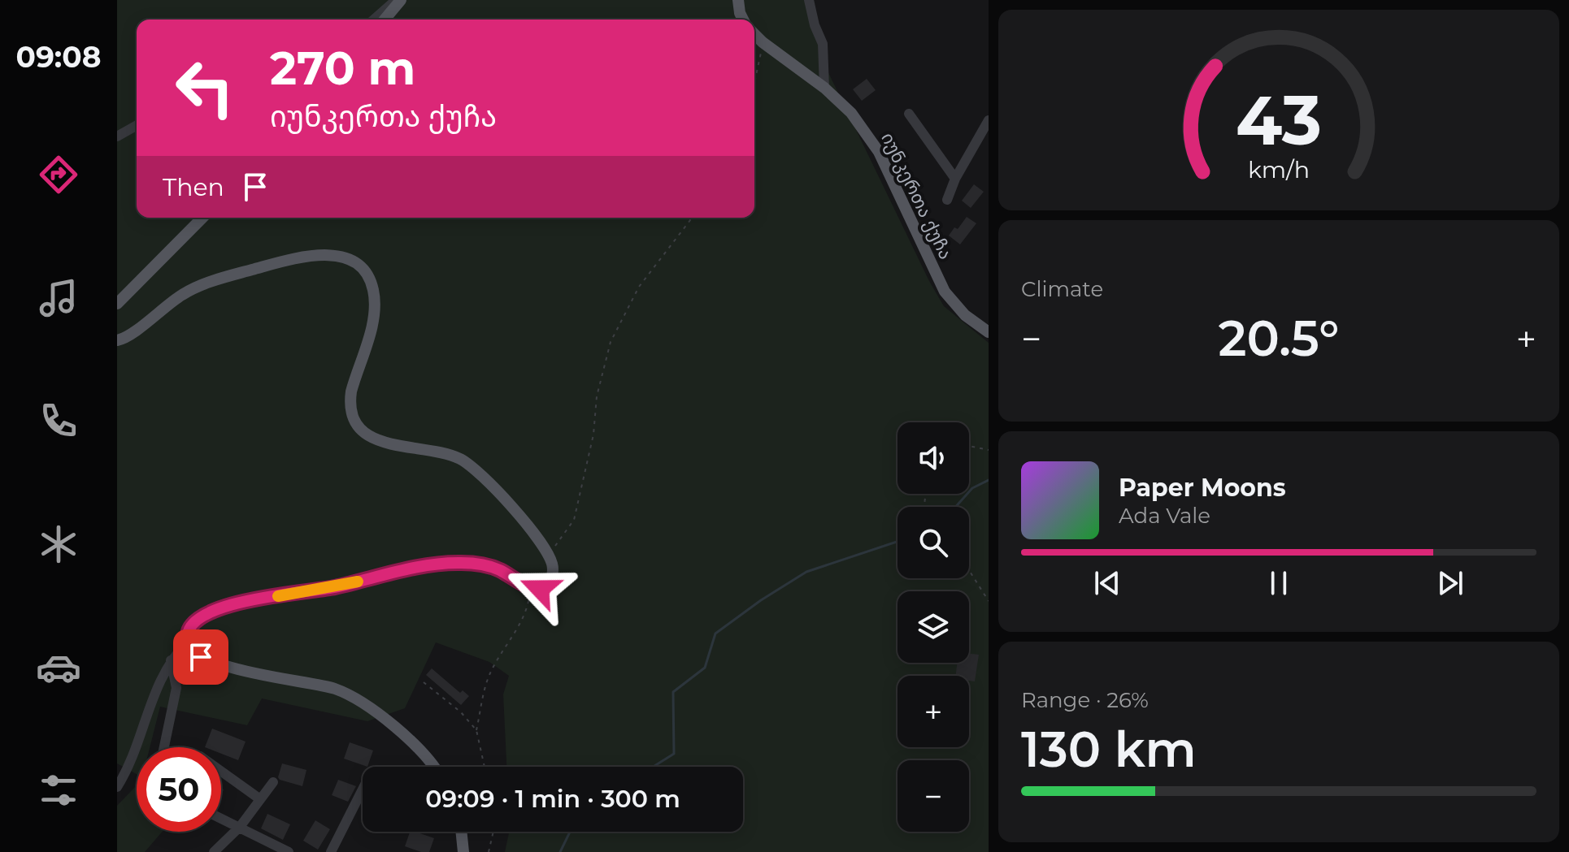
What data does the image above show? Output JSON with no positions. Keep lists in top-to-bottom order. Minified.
{"streets":{"main road":["იუნკერთა ქუჩა"]},"page":{"tabs":"09:08","turn":["270 m","იუნკერთა ქუჩა"],"then":"Then","tile":["Climate",["Range · 26%","130 km"]],"heat":["−","20.5°","+"],"map_buttons":["+","−"],"song":["Paper Moons","Ada Vale"],"limit":"50","trip":"09:09 · 1 min · 300 m","gauge":["43","km/h"]}}
